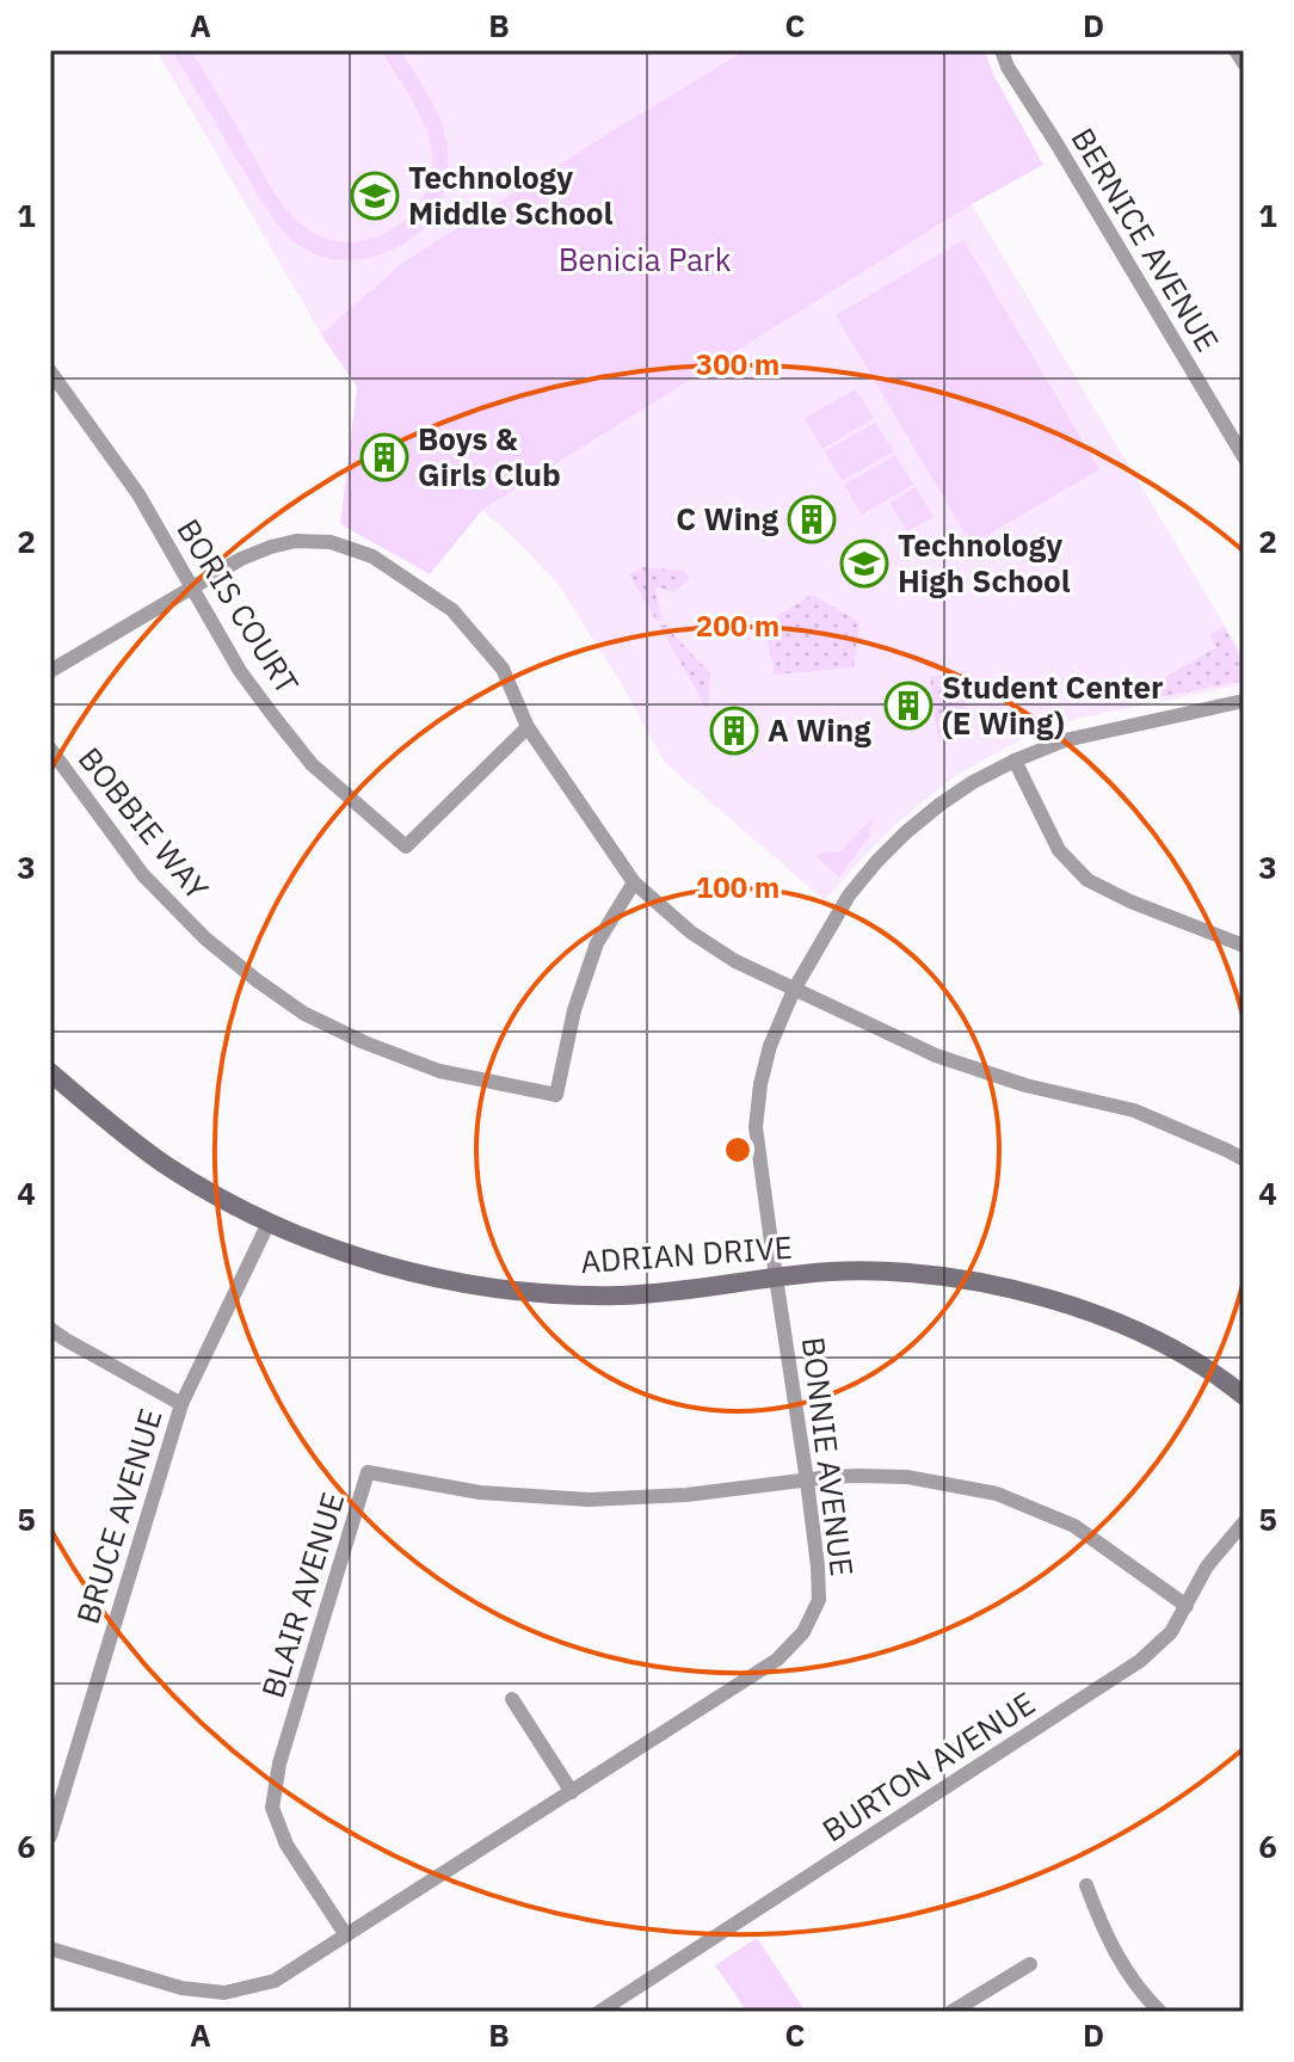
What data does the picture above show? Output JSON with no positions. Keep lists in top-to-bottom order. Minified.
{"streets":{"street":["BERNICE AVENUE","BORIS COURT","BOBBIE WAY","ADRIAN DRIVE","BONNIE AVENUE","BRUCE AVENUE","BLAIR AVENUE","BURTON AVENUE"]},"crossings":[["ADRIAN DRIVE","BONNIE AVENUE"],["ADRIAN DRIVE","BRUCE AVENUE"],["BONNIE AVENUE","BLAIR AVENUE"],["BLAIR AVENUE","BURTON AVENUE"]],"parks":["Benicia Park"],"places":{"school or university":["Technology Middle School","Technology High School"],"building":["Boys & Girls Club","C Wing","Student Center (E Wing)","A Wing"]},"grid":{"columns":["A","B","C","D"],"rows":["1","2","3","4","5","6"]},"rings":["300 m","200 m","100 m"]}
